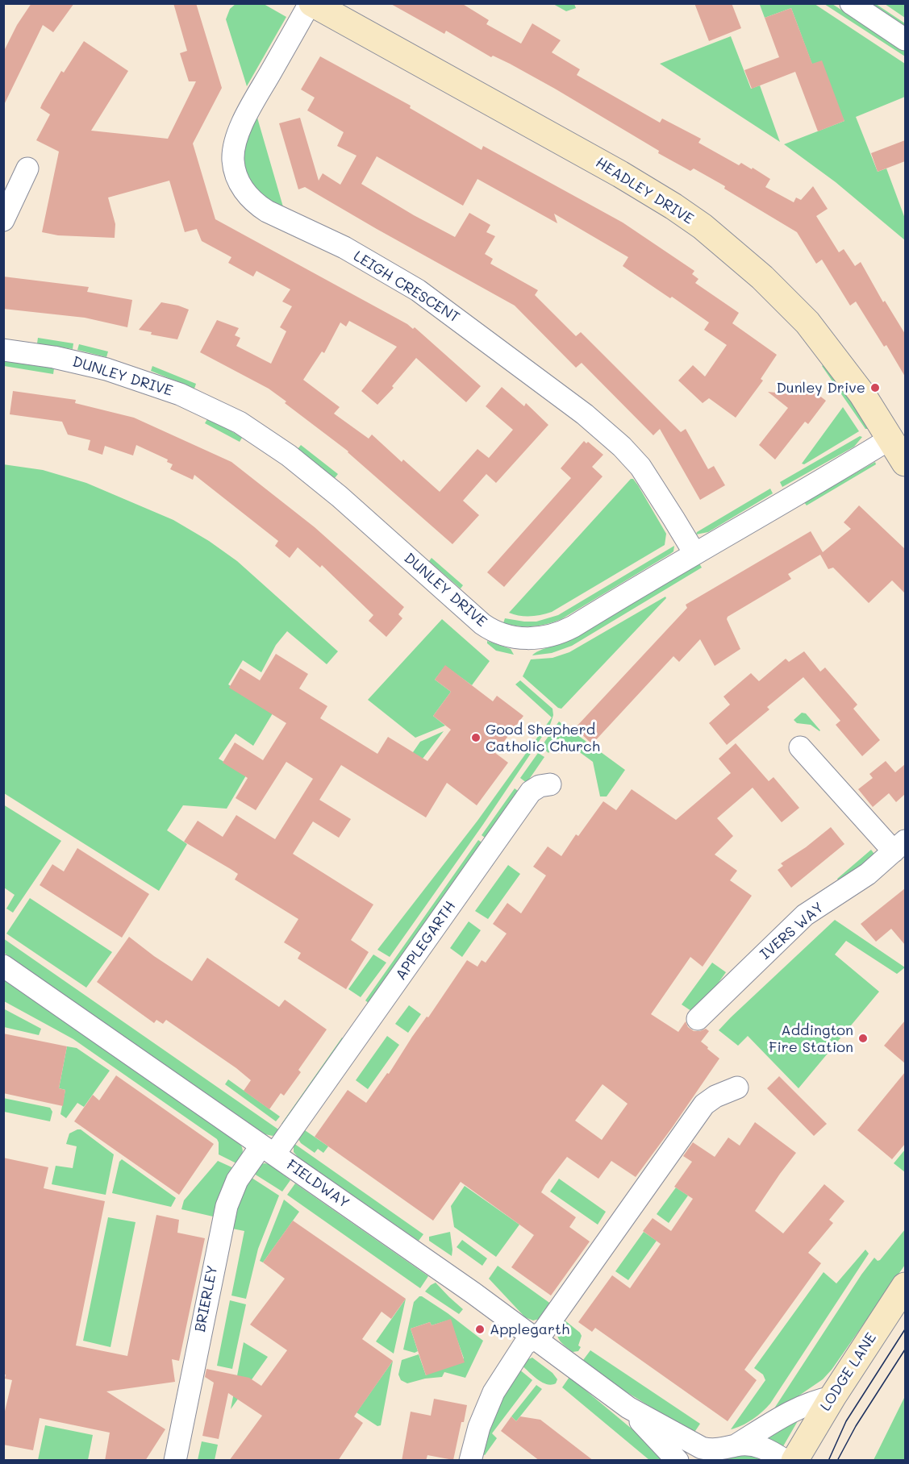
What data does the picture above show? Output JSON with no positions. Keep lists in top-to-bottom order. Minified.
{"streets":{"street":["HEADLEY DRIVE","LEIGH CRESCENT","DUNLEY DRIVE","IVERS WAY","APPLEGARTH","FIELDWAY","BRIERLEY","LODGE LANE"]},"crossings":[["HEADLEY DRIVE","LEIGH CRESCENT"],["HEADLEY DRIVE","DUNLEY DRIVE"],["LEIGH CRESCENT","DUNLEY DRIVE"],["APPLEGARTH","FIELDWAY"],["APPLEGARTH","BRIERLEY"],["FIELDWAY","BRIERLEY"],["FIELDWAY","LODGE LANE"]],"places":["Dunley Drive","Good Shepherd Catholic Church","Addington Fire Station","Applegarth"]}
